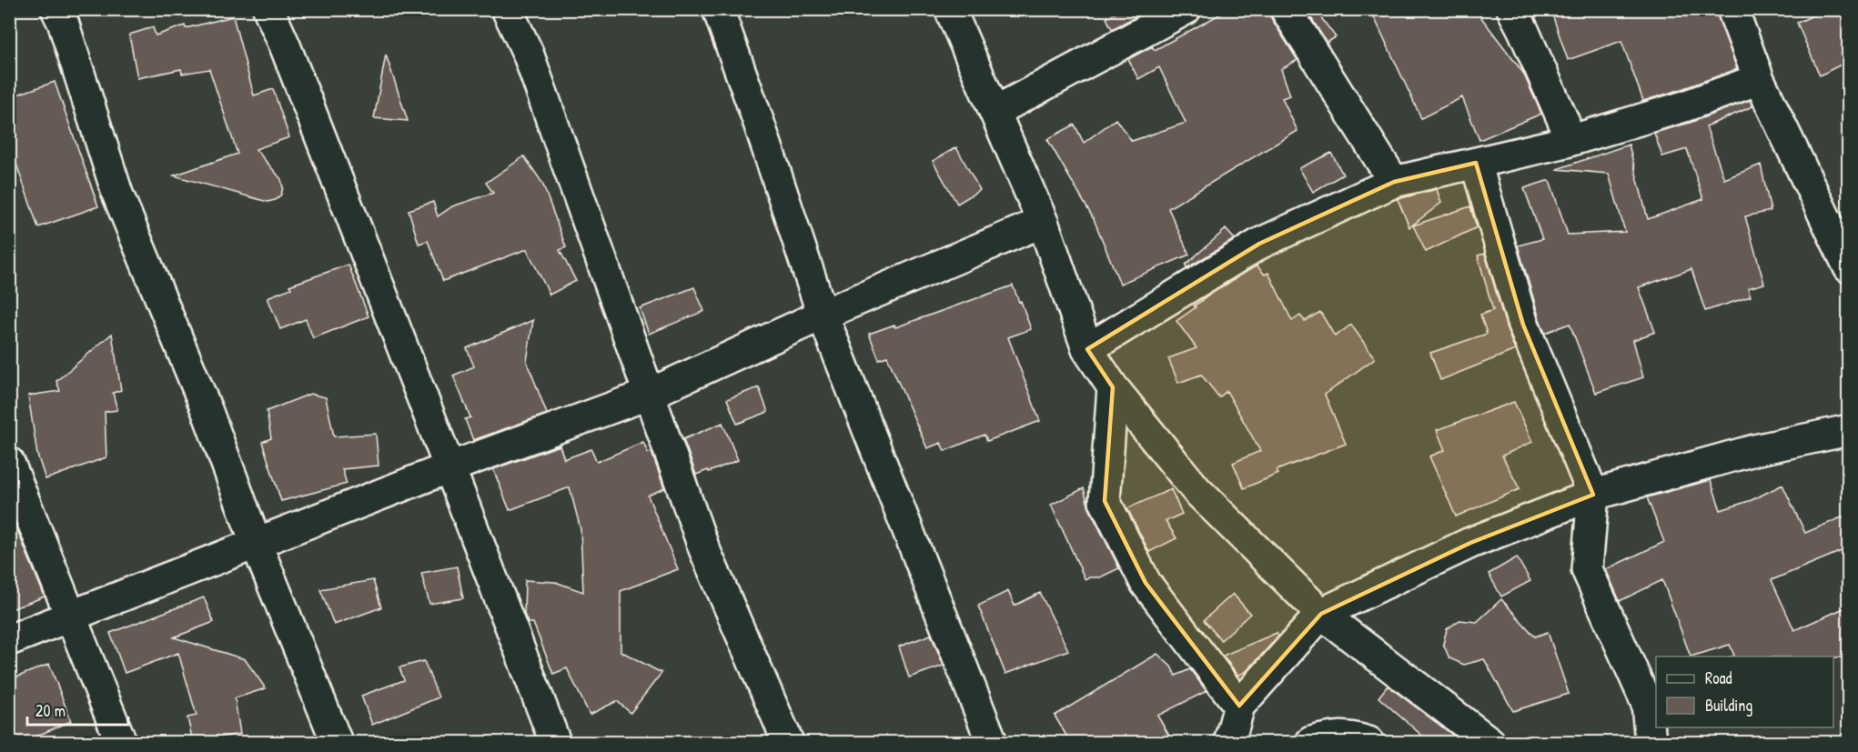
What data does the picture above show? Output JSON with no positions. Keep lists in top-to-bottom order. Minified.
{"legend":["Road","Building"],"scale_bar":"20 m"}
